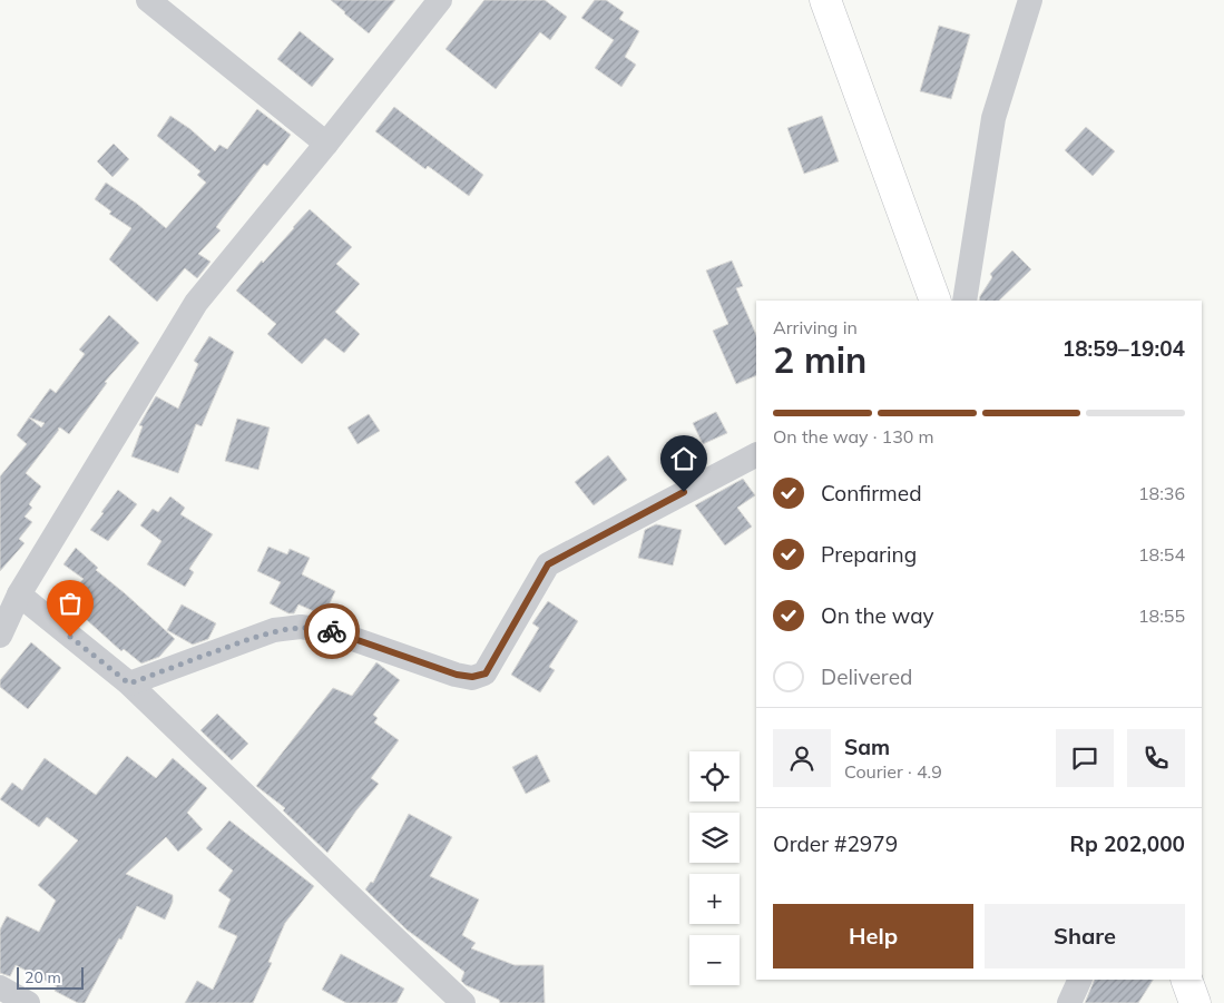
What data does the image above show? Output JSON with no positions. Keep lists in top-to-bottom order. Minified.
{"scale_bar":"20 m","page":{"heading":["2 min","Arriving in","18:59–19:04"],"panel":["Sam","Courier · 4.9","Order #2979","Rp 202,000"],"bar":"On the way · 130 m","list":[["Confirmed","18:36"],["Preparing","18:54"],["On the way","18:55"],"Delivered"],"map_buttons":["+","−"],"buttons":["Help","Share"],"scale":"20 m"}}
